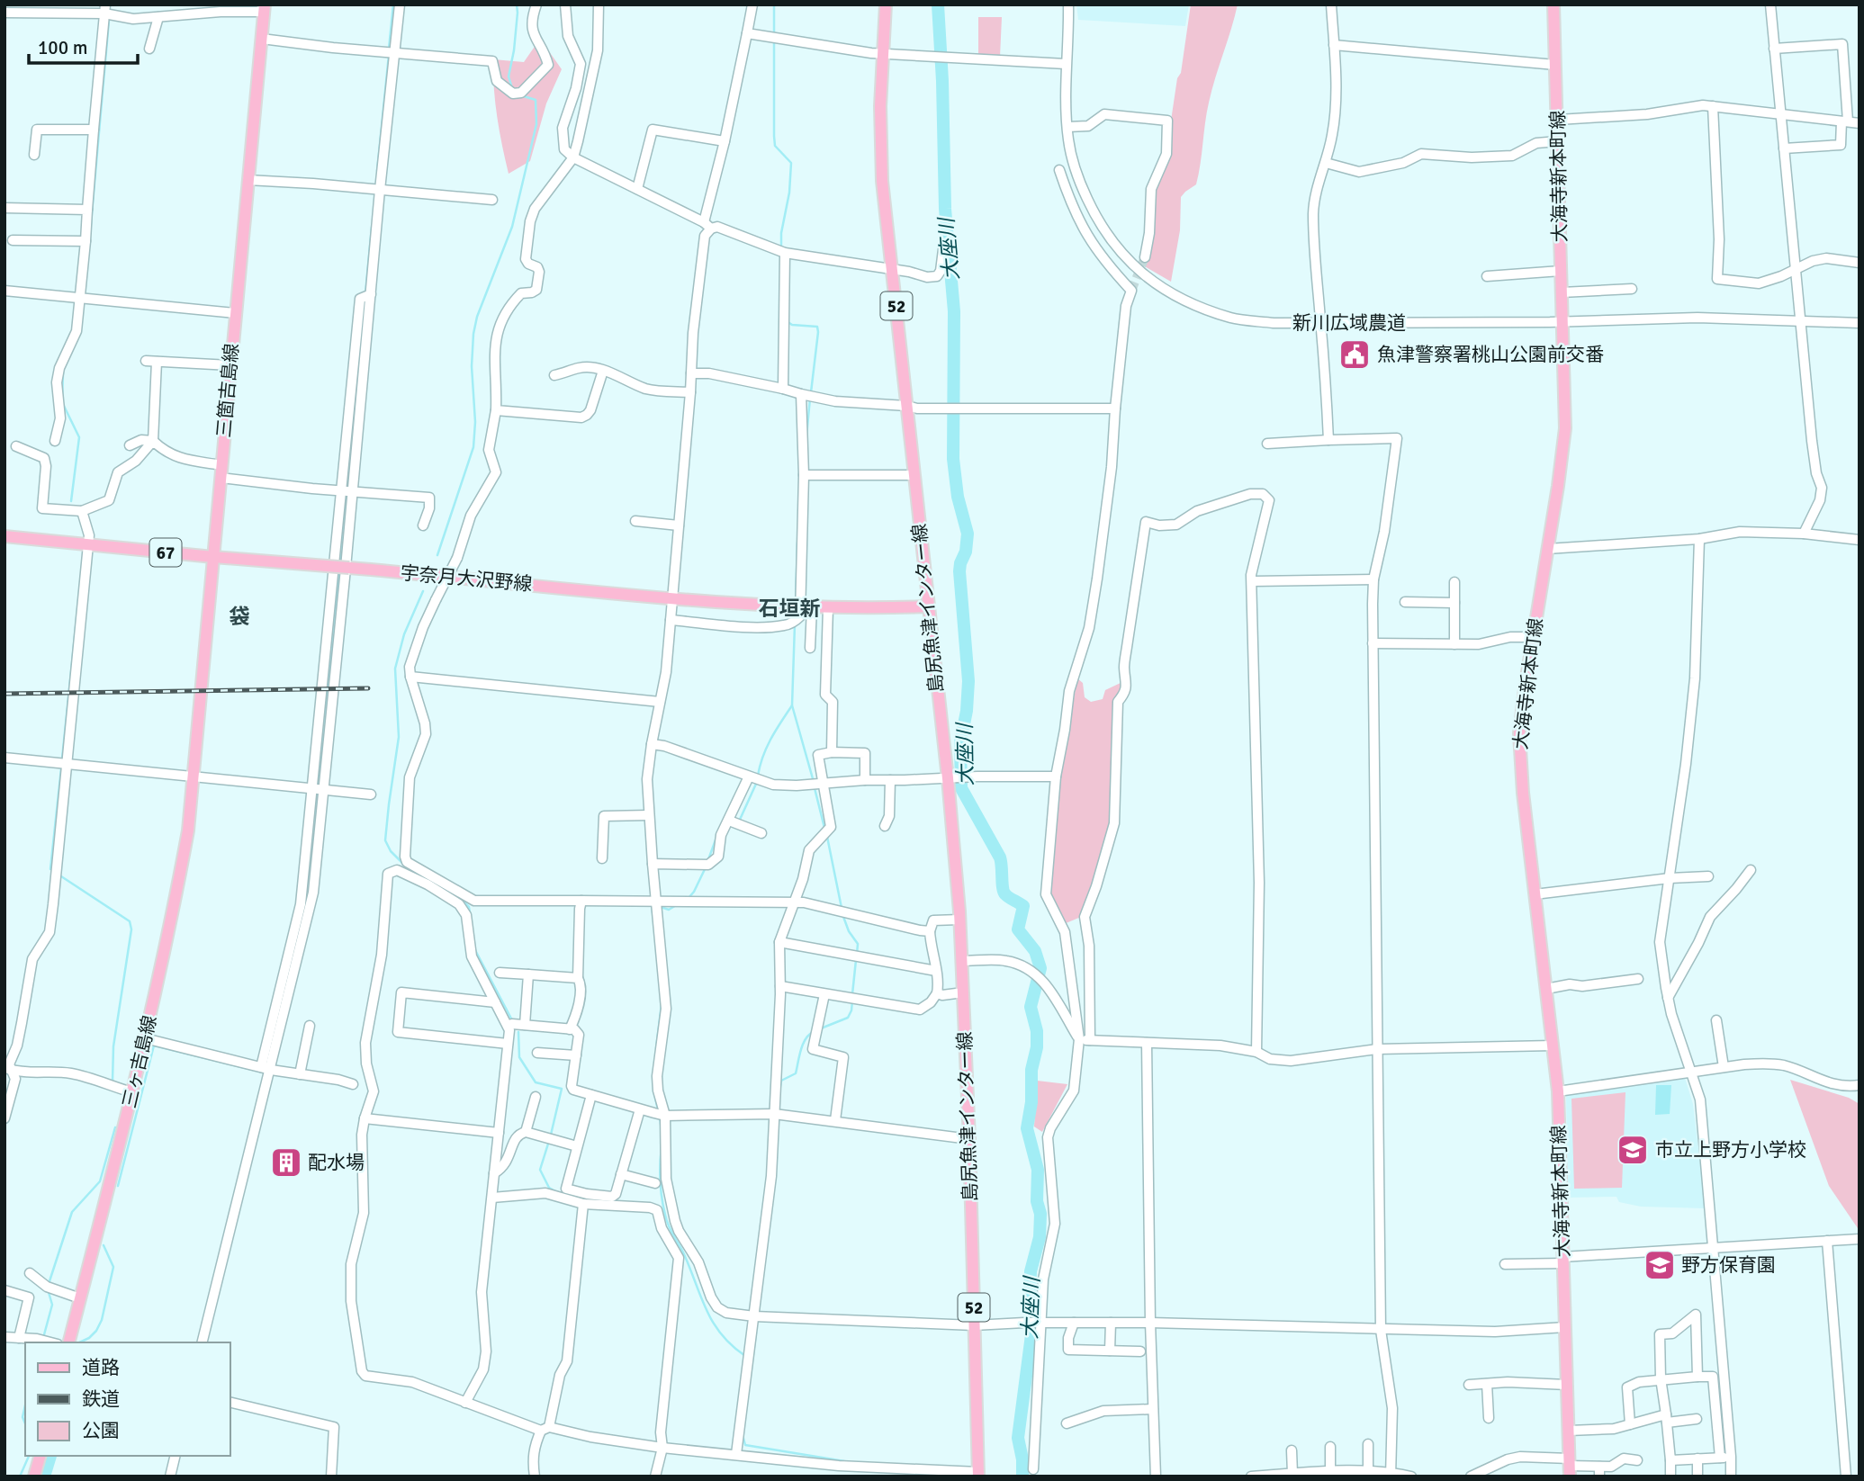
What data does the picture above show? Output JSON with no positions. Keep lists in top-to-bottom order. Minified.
{"streets":{"main road":["大海寺新本町線","52","三箇吉島線","67","宇奈月大沢野線","島尻魚津インター線","三ヶ吉島線"],"street":["新川広域農道"]},"crossings":[["大海寺新本町線","新川広域農道"],["三箇吉島線","宇奈月大沢野線"],["三箇吉島線","三ヶ吉島線"],["宇奈月大沢野線","島尻魚津インター線"]],"districts":["石垣新","袋"],"water":["大座川"],"places":{"public building":["魚津警察署桃山公園前交番"],"school or university":["市立上野方小学校","野方保育園"],"building":["配水場"]},"legend":["道路","鉄道","公園"],"scale_bar":"100 m"}
